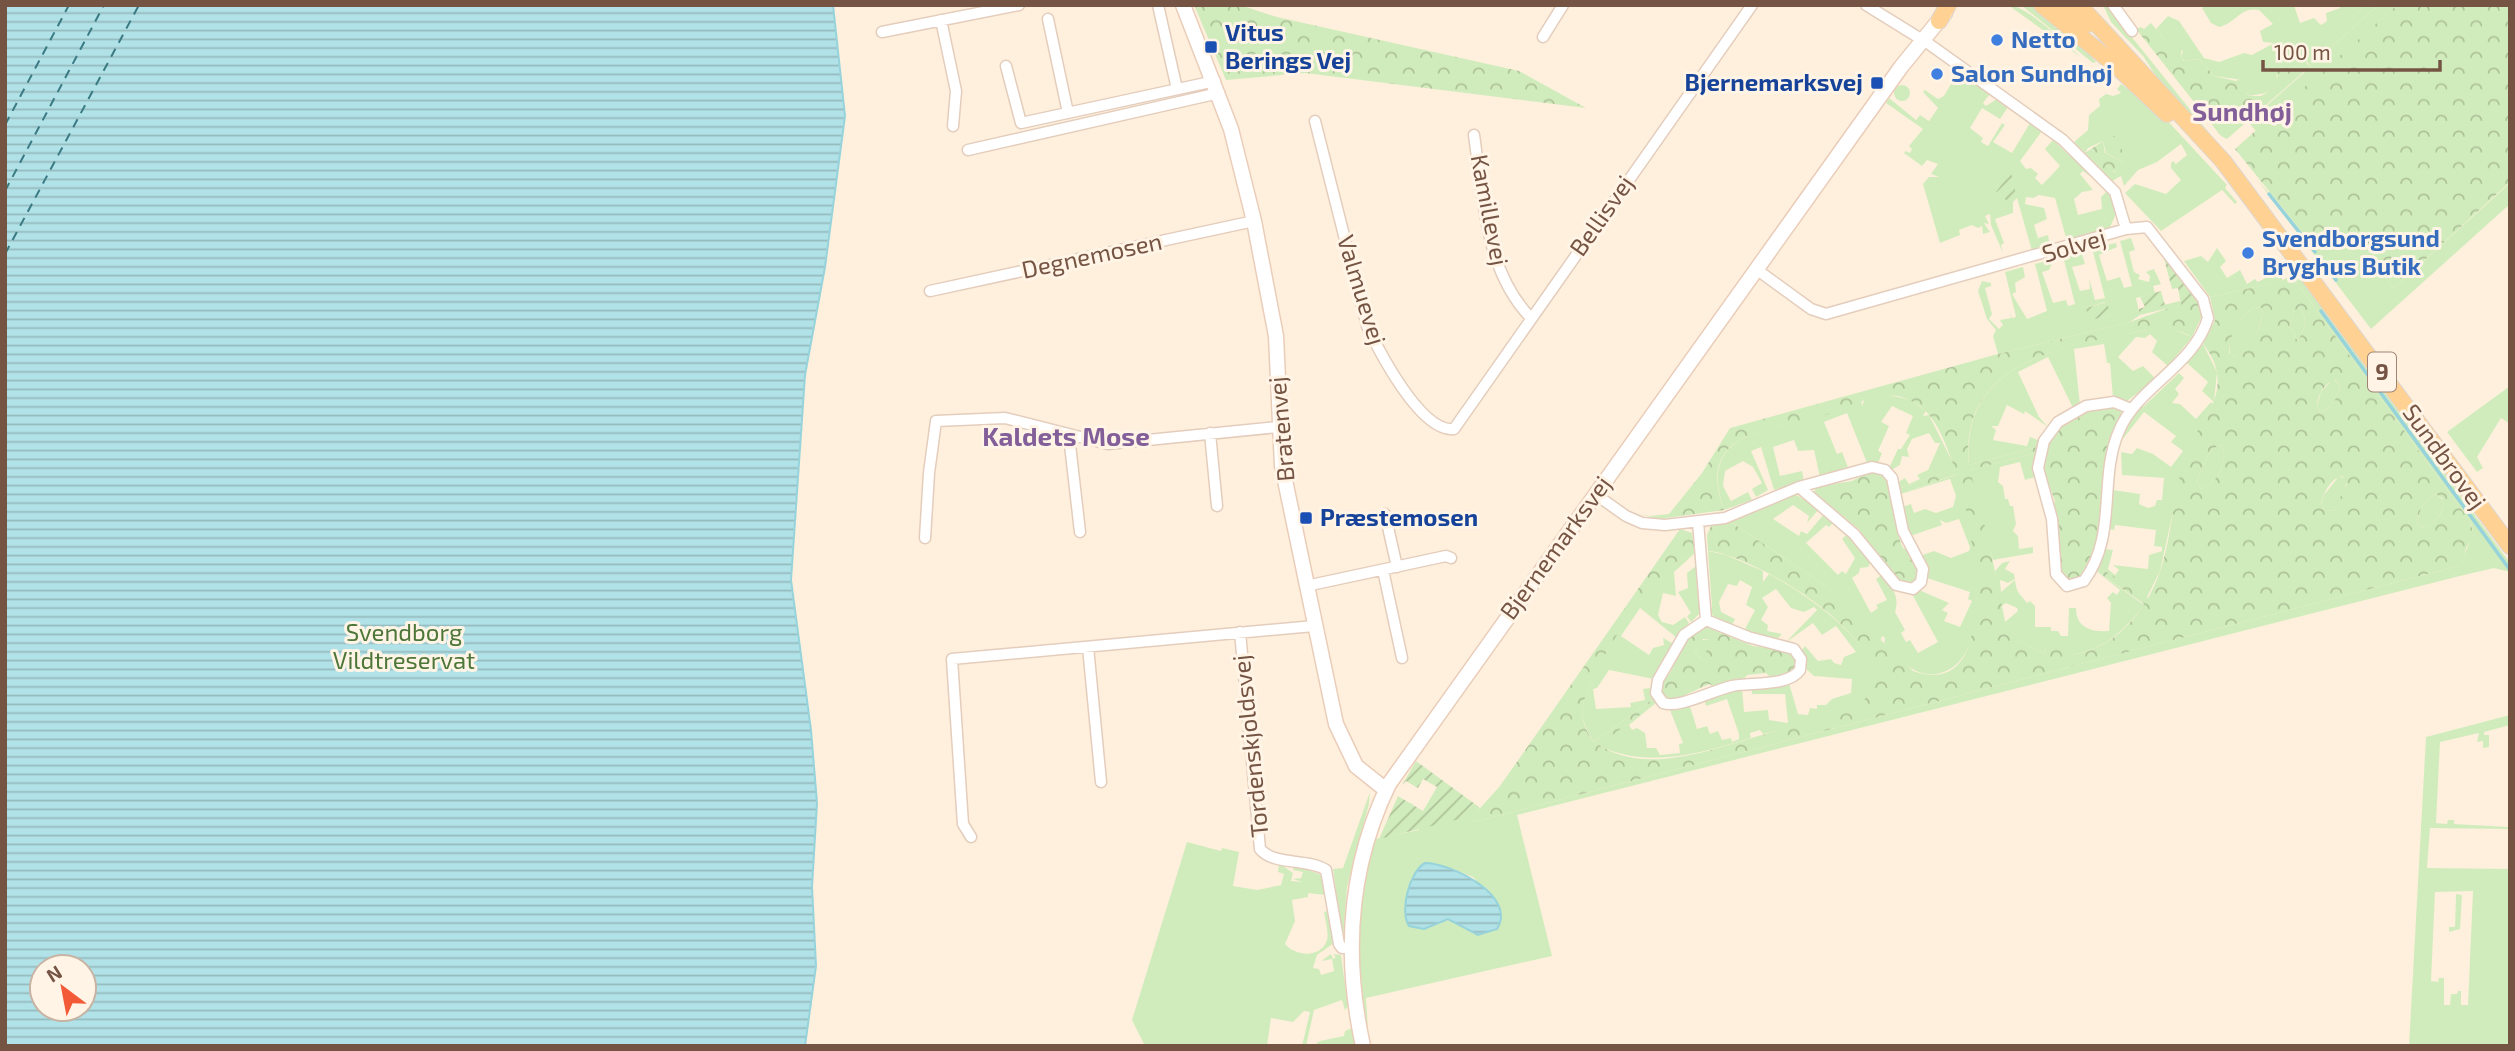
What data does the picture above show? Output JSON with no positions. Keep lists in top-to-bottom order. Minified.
{"streets":{"main road":["9","Sundbrovej"],"street":["Kamillevej","Bellisvej","Solvej","Degnemosen","Valmuevej","Bratenvej","Bjernemarksvej","Tordenskjoldsvej"]},"crossings":[["Kamillevej","Bellisvej"],["Bellisvej","Valmuevej"],["Solvej","Bjernemarksvej"],["Degnemosen","Bratenvej"],["Bratenvej","Bjernemarksvej"],["Bratenvej","Tordenskjoldsvej"],["Bjernemarksvej","Tordenskjoldsvej"]],"districts":["Sundhøj","Kaldets Mose"],"parks":["Svendborg Vildtreservat"],"places":{"other":["Netto","Salon Sundhøj","Svendborgsund Bryghus Butik"],"transit":["Vitus Berings Vej","Bjernemarksvej","Præstemosen"]},"scale_bar":"100 m","north":"top left"}
